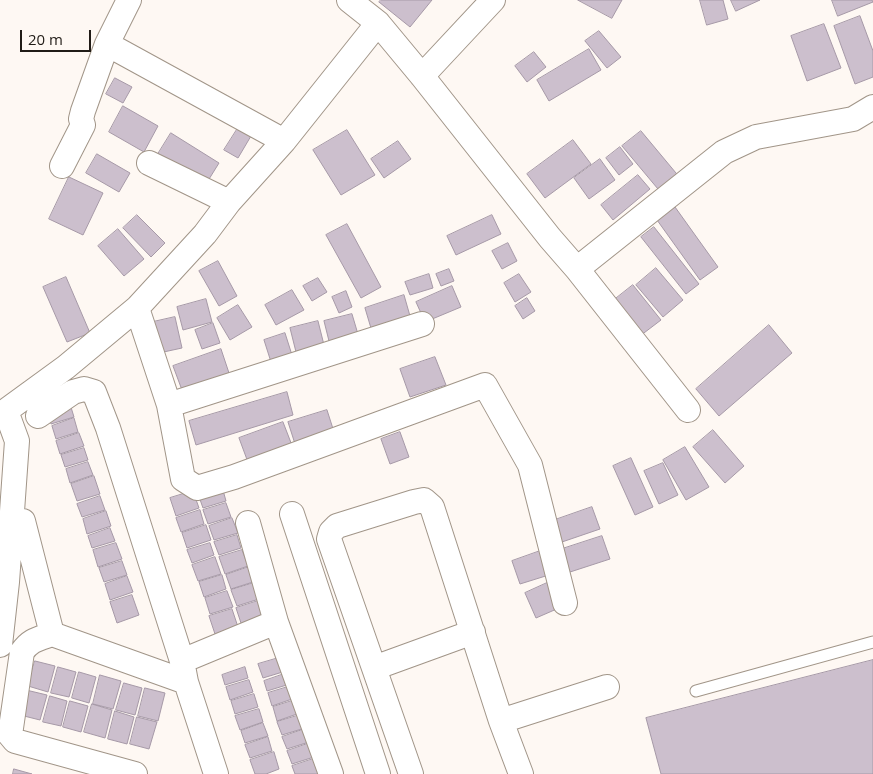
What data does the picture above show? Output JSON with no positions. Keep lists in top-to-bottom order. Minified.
{"scale_bar":"20 m"}
